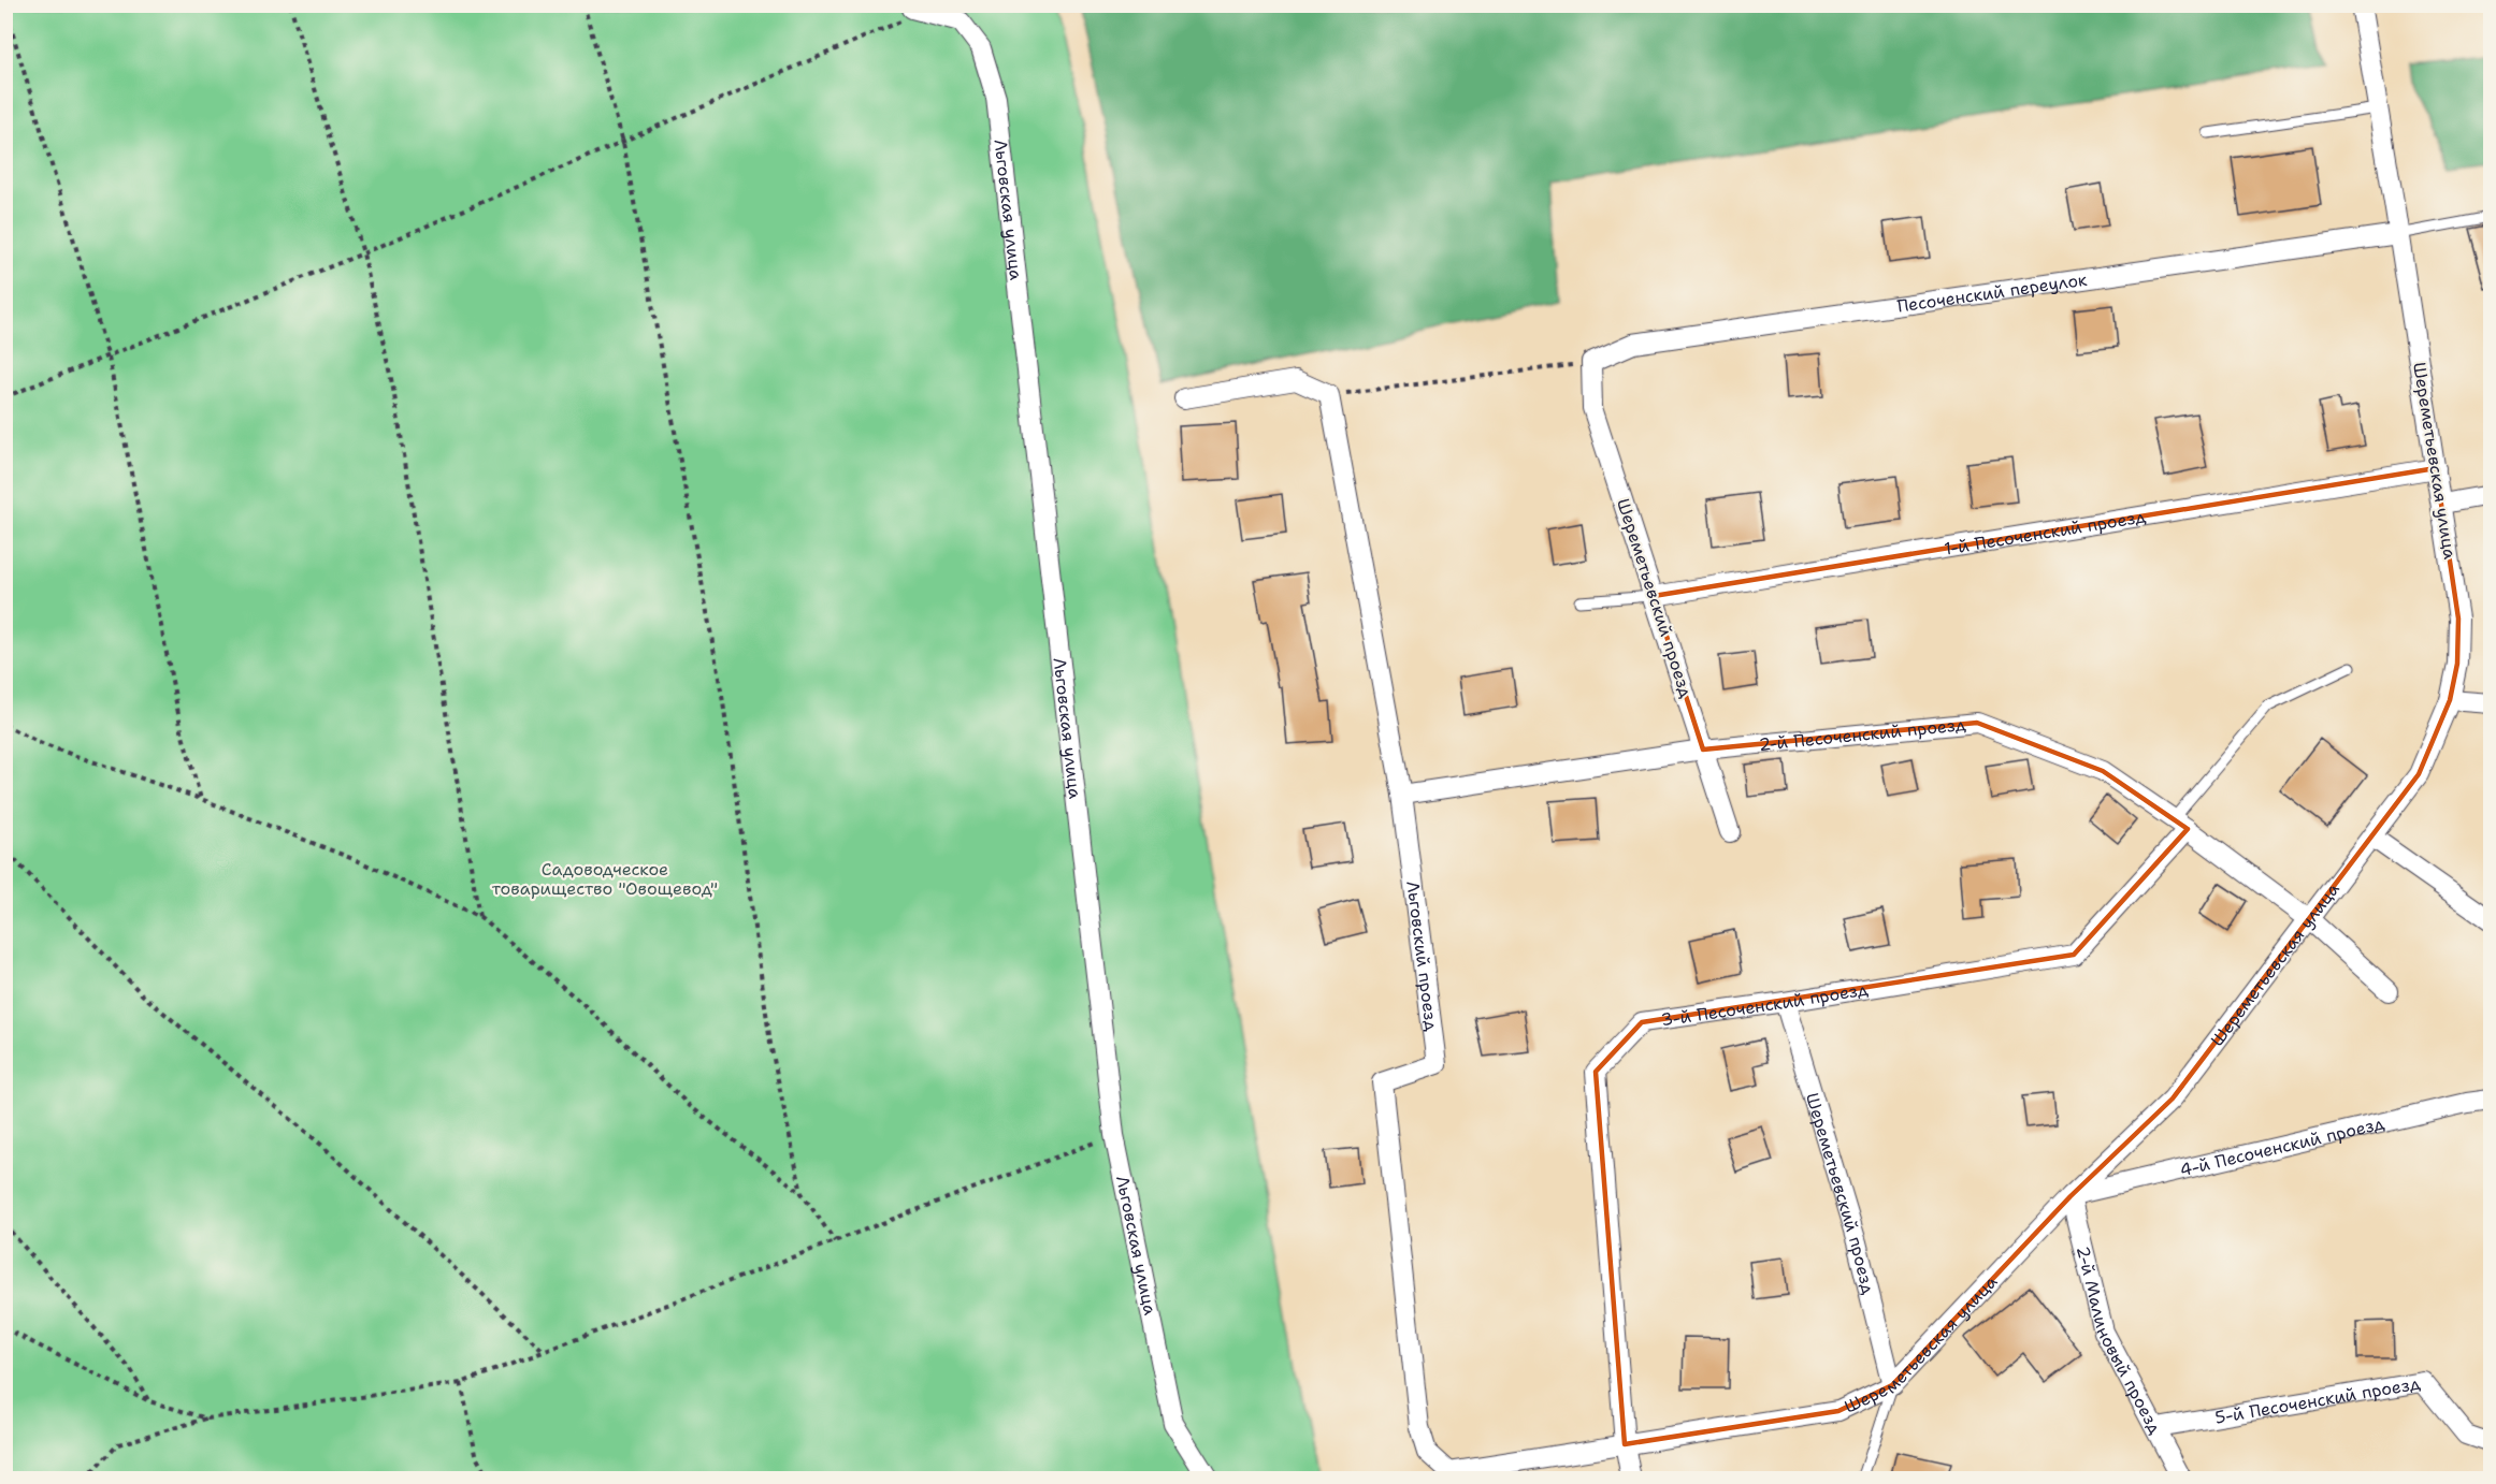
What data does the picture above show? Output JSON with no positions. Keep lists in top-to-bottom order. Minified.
{"streets":{"street":["Льговская улица","Песоченский переулок","Шереметьевская улица","1-й Песоченский проезд","Шереметьевский проезд","2-й Песоченский проезд","Льговский проезд","3-й Песоченский проезд","4-й Песоченский проезд","2-й Малиновый проезд","5-й Песоченский проезд"]},"crossings":[["Песоченский переулок","Шереметьевская улица"],["Песоченский переулок","Шереметьевский проезд"],["Шереметьевская улица","1-й Песоченский проезд"],["Шереметьевская улица","Шереметьевский проезд"],["Шереметьевская улица","2-й Песоченский проезд"],["Шереметьевская улица","Льговский проезд"],["Шереметьевская улица","3-й Песоченский проезд"],["Шереметьевская улица","4-й Песоченский проезд"],["Шереметьевская улица","2-й Малиновый проезд"],["1-й Песоченский проезд","Шереметьевский проезд"],["Шереметьевский проезд","2-й Песоченский проезд"],["Шереметьевский проезд","3-й Песоченский проезд"],["2-й Песоченский проезд","Льговский проезд"],["2-й Песоченский проезд","3-й Песоченский проезд"],["4-й Песоченский проезд","2-й Малиновый проезд"],["2-й Малиновый проезд","5-й Песоченский проезд"]],"parks":["Садоводческое товарищество \"Овощевод\""]}
